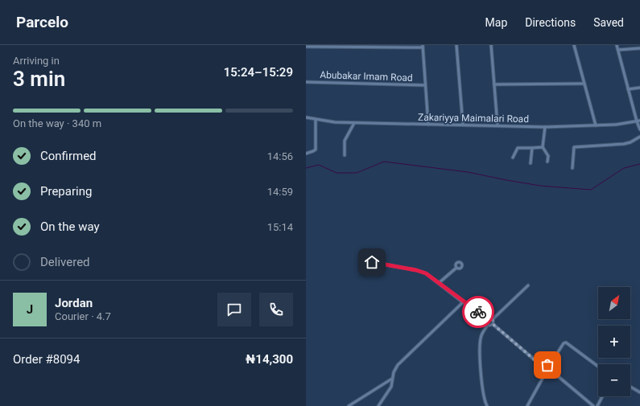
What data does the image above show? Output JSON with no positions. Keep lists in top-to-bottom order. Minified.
{"streets":{"street":["Abubakar Imam Road","Zakariyya Maimalari Road"]},"north":"top right","page":{"header":"Parcelo","nav":["Map","Directions","Saved"],"heading":["3 min","Arriving in","15:24–15:29"],"panel":["Jordan","Courier · 4.7","Order #8094","₦14,300"],"bar":"On the way · 340 m","list":[["Confirmed","14:56"],["Preparing","14:59"],["On the way","15:14"],"Delivered"],"map_buttons":["+","−"],"round":"J"}}
